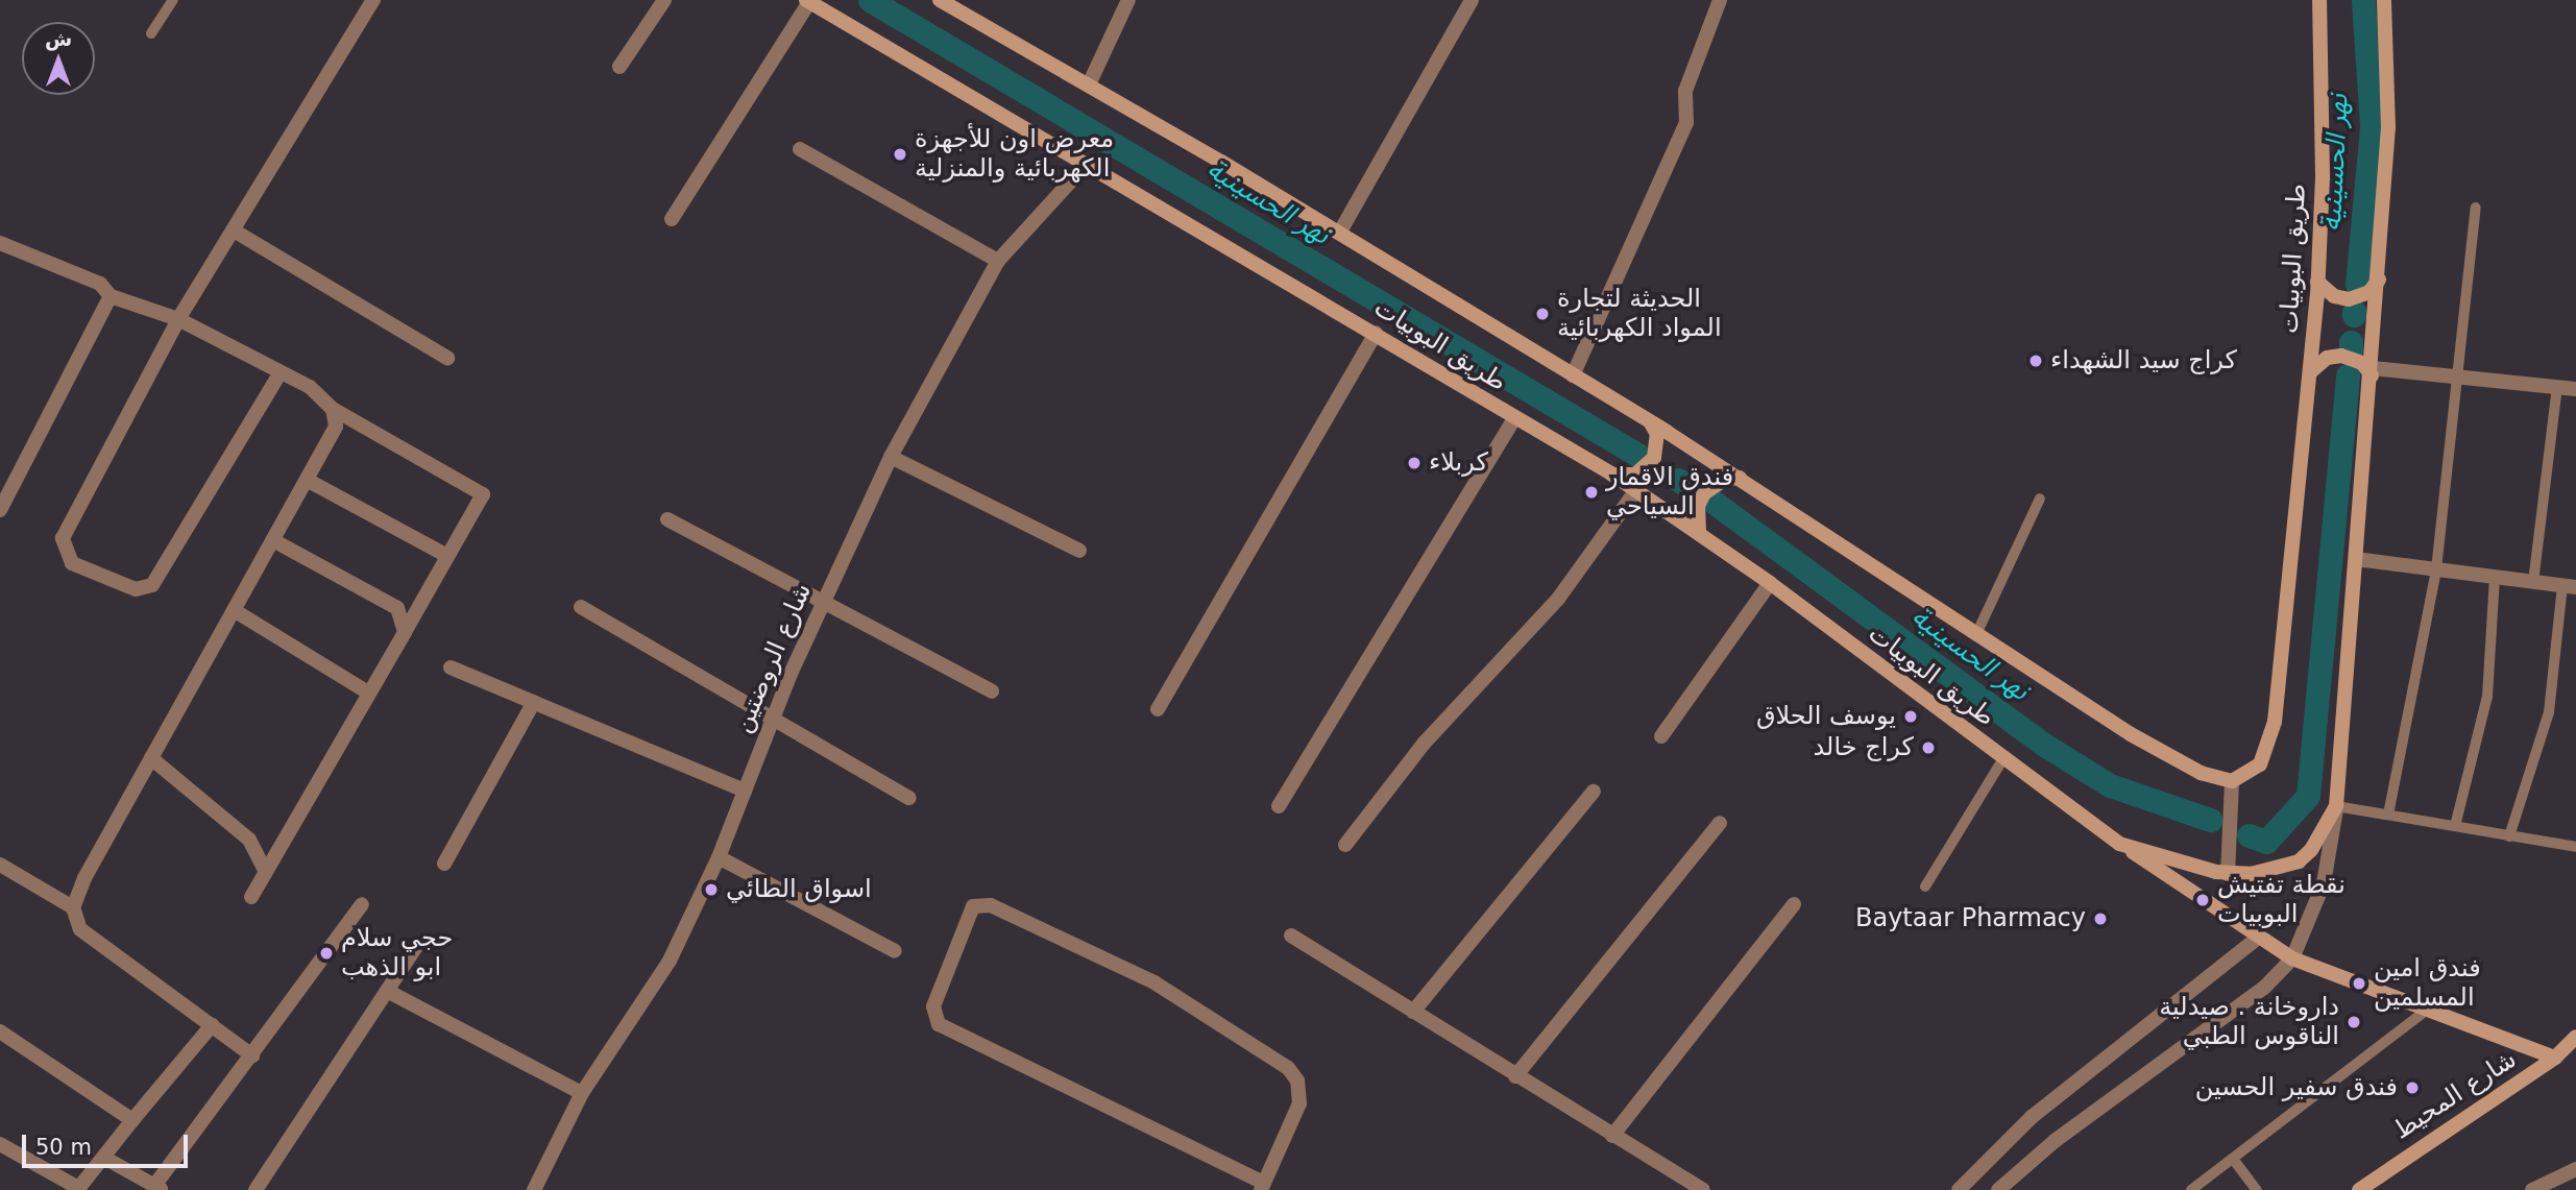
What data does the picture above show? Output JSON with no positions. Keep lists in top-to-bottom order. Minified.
{"streets":{"main road":["طريق البوبيات","شارع المحيط"],"street":["شارع الروضتين"]},"crossings":[["طريق البوبيات","شارع الروضتين"]],"water":["نهر الحسينية"],"places":["معرض اون للأجهزة الكهربائية والمنزلية","الحديثة لتجارة المواد الكهربائية","كراج سيد الشهداء","كربلاء","فندق الاقمار السياحي","يوسف الحلاق","كراج خالد","اسواق الطائي","نقطة تفتيش البوبيات","Baytaar Pharmacy","حجي سلام ابو الذهب","فندق امين المسلمين","داروخانة . صيدلية الناقوس الطبي","فندق سفير الحسين"],"scale_bar":"50 m","north":"top"}
